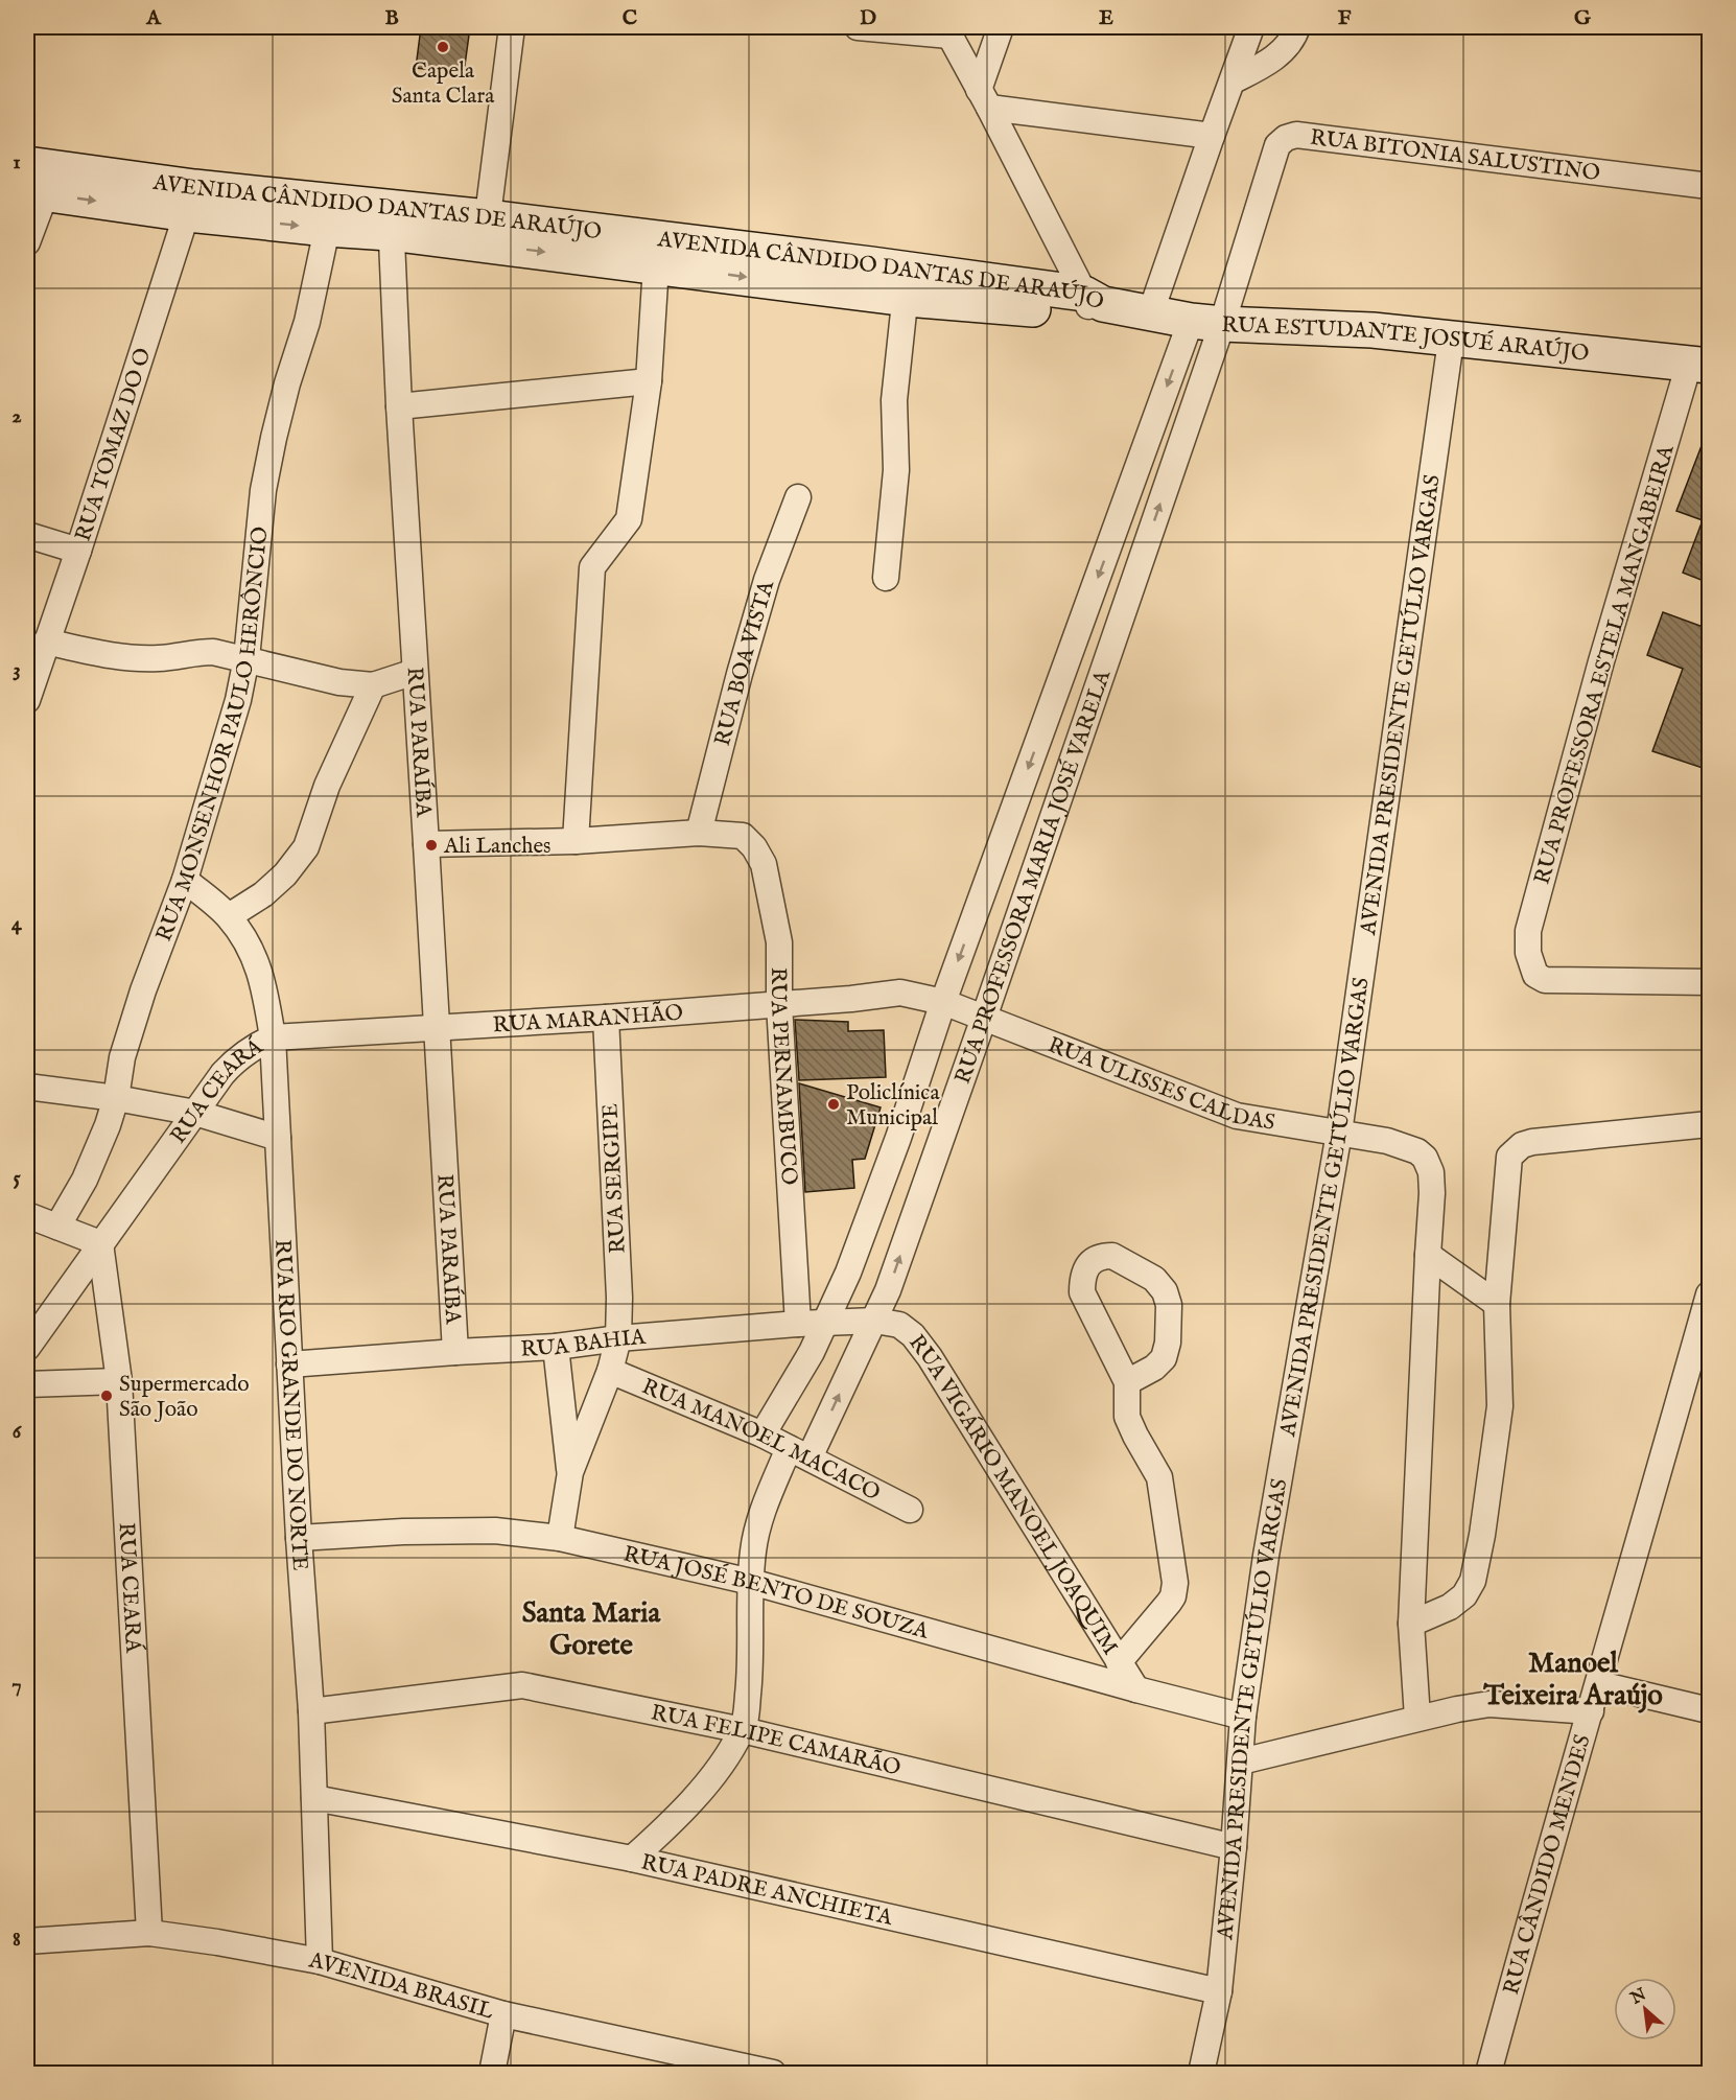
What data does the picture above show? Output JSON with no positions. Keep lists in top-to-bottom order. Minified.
{"streets":{"main road":["AVENIDA CÂNDIDO DANTAS DE ARAÚJO","RUA ESTUDANTE JOSUÉ ARAÚJO"],"street":["RUA BITONIA SALUSTINO","RUA TOMAZ DO O","RUA BOA VISTA","RUA PROFESSORA ESTELA MANGABEIRA","AVENIDA PRESIDENTE GETÚLIO VARGAS","RUA MONSENHOR PAULO HERÔNCIO","RUA PARAÍBA","RUA PROFESSORA MARIA JOSÉ VARELA","RUA MARANHÃO","RUA PERNAMBUCO","RUA ULISSES CALDAS","RUA CEARÁ","RUA SERGIPE","RUA BAHIA","RUA RIO GRANDE DO NORTE","RUA MANOEL MACACO","RUA VIGÁRIO MANOEL JOAQUIM","RUA JOSÉ BENTO DE SOUZA","RUA FELIPE CAMARÃO","RUA CÂNDIDO MENDES","RUA PADRE ANCHIETA","AVENIDA BRASIL"]},"crossings":[["RUA BITONIA SALUSTINO","RUA ESTUDANTE JOSUÉ ARAÚJO"],["RUA BITONIA SALUSTINO","RUA PROFESSORA MARIA JOSÉ VARELA"],["AVENIDA CÂNDIDO DANTAS DE ARAÚJO","RUA ESTUDANTE JOSUÉ ARAÚJO"],["AVENIDA CÂNDIDO DANTAS DE ARAÚJO","RUA TOMAZ DO O"],["AVENIDA CÂNDIDO DANTAS DE ARAÚJO","RUA MONSENHOR PAULO HERÔNCIO"],["AVENIDA CÂNDIDO DANTAS DE ARAÚJO","RUA PARAÍBA"],["RUA ESTUDANTE JOSUÉ ARAÚJO","RUA PROFESSORA ESTELA MANGABEIRA"],["RUA ESTUDANTE JOSUÉ ARAÚJO","AVENIDA PRESIDENTE GETÚLIO VARGAS"],["RUA ESTUDANTE JOSUÉ ARAÚJO","RUA PROFESSORA MARIA JOSÉ VARELA"],["RUA BOA VISTA","RUA PERNAMBUCO"],["AVENIDA PRESIDENTE GETÚLIO VARGAS","RUA ULISSES CALDAS"],["AVENIDA PRESIDENTE GETÚLIO VARGAS","RUA JOSÉ BENTO DE SOUZA"],["AVENIDA PRESIDENTE GETÚLIO VARGAS","RUA FELIPE CAMARÃO"],["AVENIDA PRESIDENTE GETÚLIO VARGAS","RUA PADRE ANCHIETA"],["RUA MONSENHOR PAULO HERÔNCIO","RUA RIO GRANDE DO NORTE"],["RUA PARAÍBA","RUA MARANHÃO"],["RUA PARAÍBA","RUA BAHIA"],["RUA PROFESSORA MARIA JOSÉ VARELA","RUA ULISSES CALDAS"],["RUA PROFESSORA MARIA JOSÉ VARELA","RUA BAHIA"],["RUA PROFESSORA MARIA JOSÉ VARELA","RUA MANOEL MACACO"],["RUA PROFESSORA MARIA JOSÉ VARELA","RUA VIGÁRIO MANOEL JOAQUIM"],["RUA PROFESSORA MARIA JOSÉ VARELA","RUA JOSÉ BENTO DE SOUZA"],["RUA PROFESSORA MARIA JOSÉ VARELA","RUA FELIPE CAMARÃO"],["RUA MARANHÃO","RUA PERNAMBUCO"],["RUA MARANHÃO","RUA ULISSES CALDAS"],["RUA MARANHÃO","RUA CEARÁ"],["RUA MARANHÃO","RUA SERGIPE"],["RUA MARANHÃO","RUA RIO GRANDE DO NORTE"],["RUA PERNAMBUCO","RUA BAHIA"],["RUA CEARÁ","RUA RIO GRANDE DO NORTE"],["RUA CEARÁ","AVENIDA BRASIL"],["RUA SERGIPE","RUA BAHIA"],["RUA SERGIPE","RUA MANOEL MACACO"],["RUA BAHIA","RUA RIO GRANDE DO NORTE"],["RUA BAHIA","RUA VIGÁRIO MANOEL JOAQUIM"],["RUA RIO GRANDE DO NORTE","RUA JOSÉ BENTO DE SOUZA"],["RUA RIO GRANDE DO NORTE","RUA FELIPE CAMARÃO"],["RUA RIO GRANDE DO NORTE","RUA PADRE ANCHIETA"],["RUA RIO GRANDE DO NORTE","AVENIDA BRASIL"],["RUA VIGÁRIO MANOEL JOAQUIM","RUA JOSÉ BENTO DE SOUZA"]],"districts":["Santa Maria Gorete","Manoel Teixeira Araújo"],"places":["Capela Santa Clara","Ali Lanches","Policlínica Municipal","Supermercado São João"],"north":"top left","grid":{"columns":["A","B","C","D","E","F","G"],"rows":["1","2","3","4","5","6","7","8"]}}
